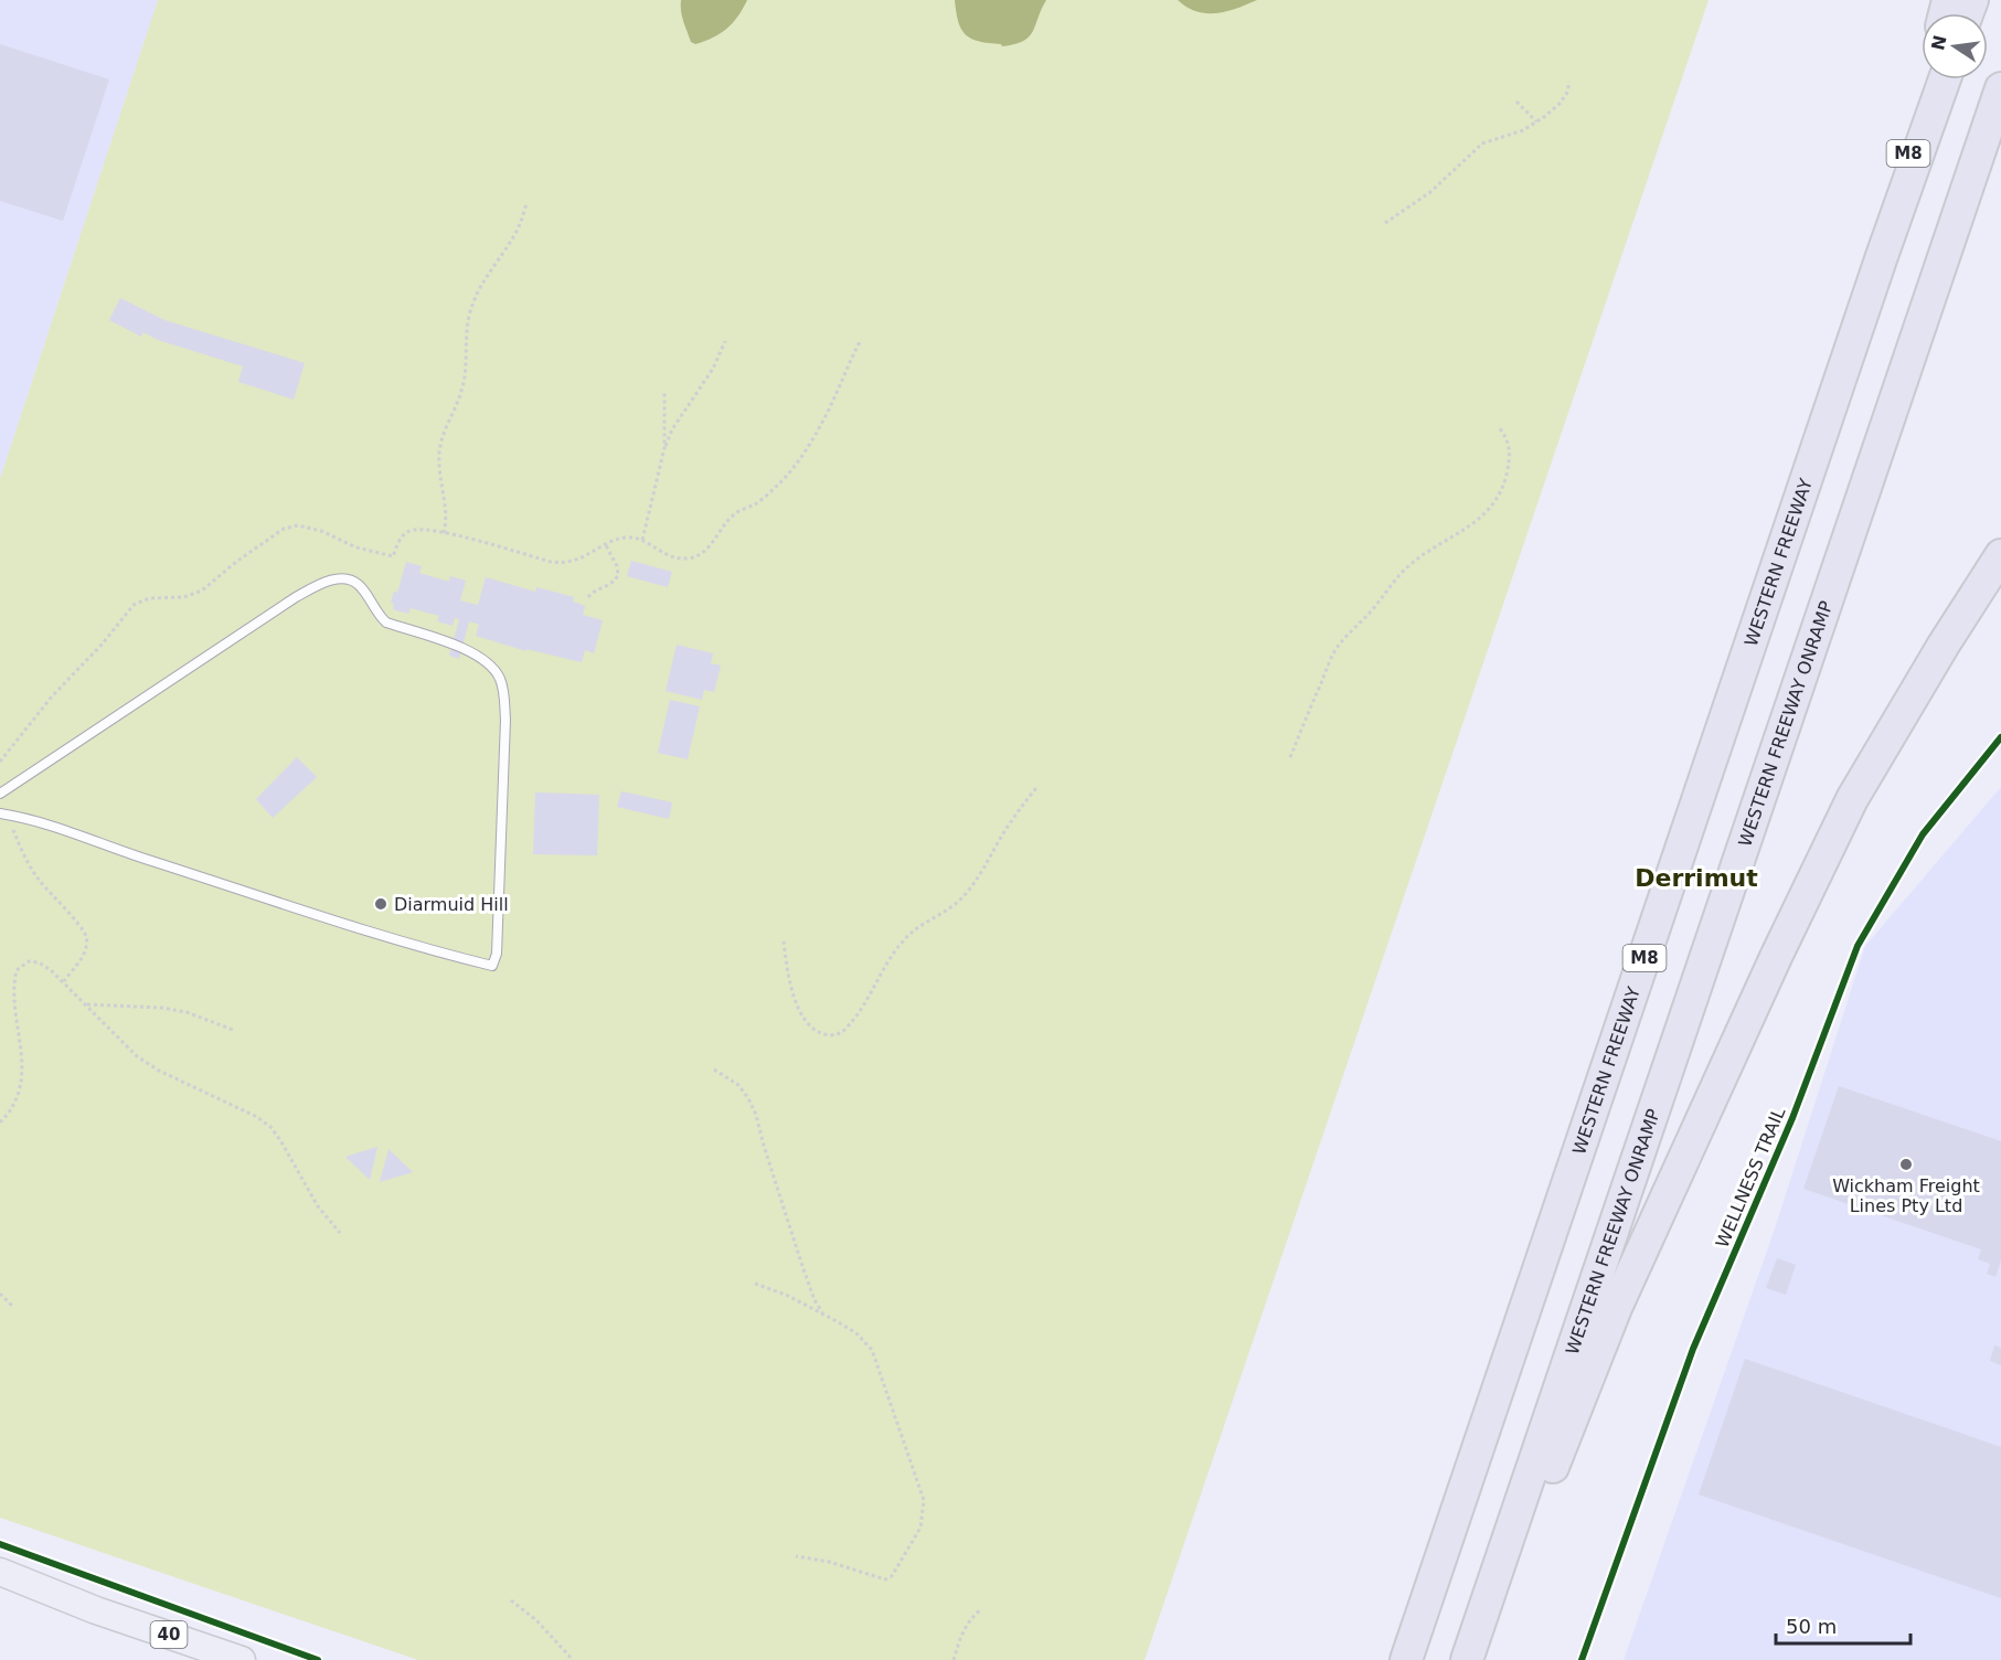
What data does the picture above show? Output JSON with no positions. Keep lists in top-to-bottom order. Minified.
{"streets":{"highway":["M8","WESTERN FREEWAY","WESTERN FREEWAY ONRAMP"],"main road":["40"],"cycle path":["WELLNESS TRAIL"]},"crossings":[["M8","WESTERN FREEWAY"]],"districts":["Derrimut"],"places":["Diarmuid Hill","Wickham Freight Lines Pty Ltd"],"scale_bar":"50 m","north":"left"}
